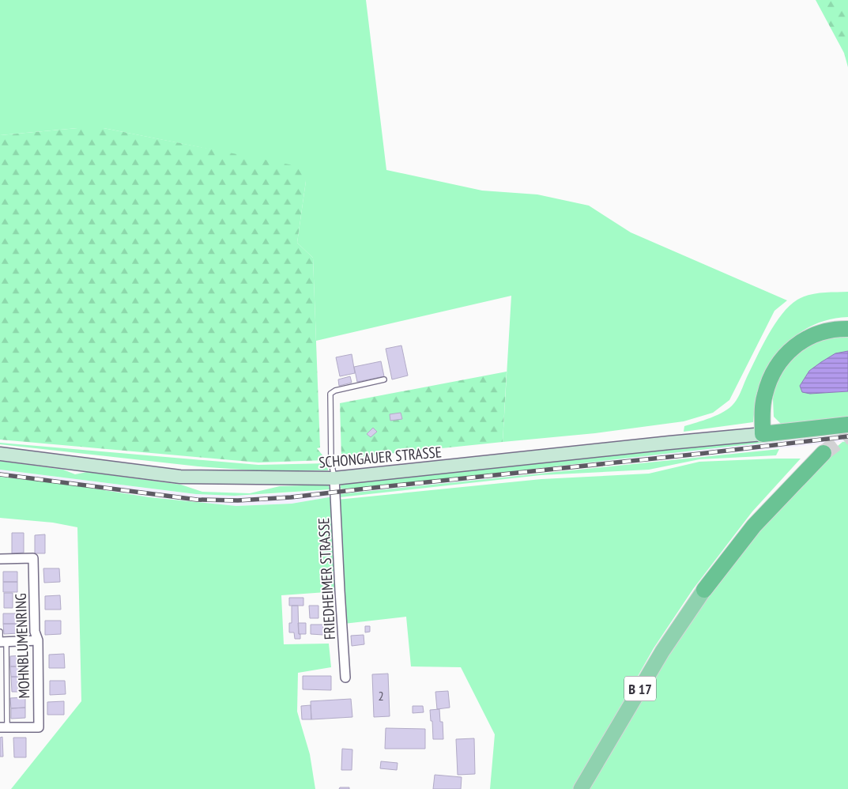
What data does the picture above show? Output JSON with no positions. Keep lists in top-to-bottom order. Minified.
{"streets":{"highway":["B 17"],"main road":["SCHONGAUER STRASSE"],"street":["FRIEDHEIMER STRASSE","MOHNBLUMENRING"]},"crossings":[["SCHONGAUER STRASSE","FRIEDHEIMER STRASSE"]],"house_numbers":["2"]}
